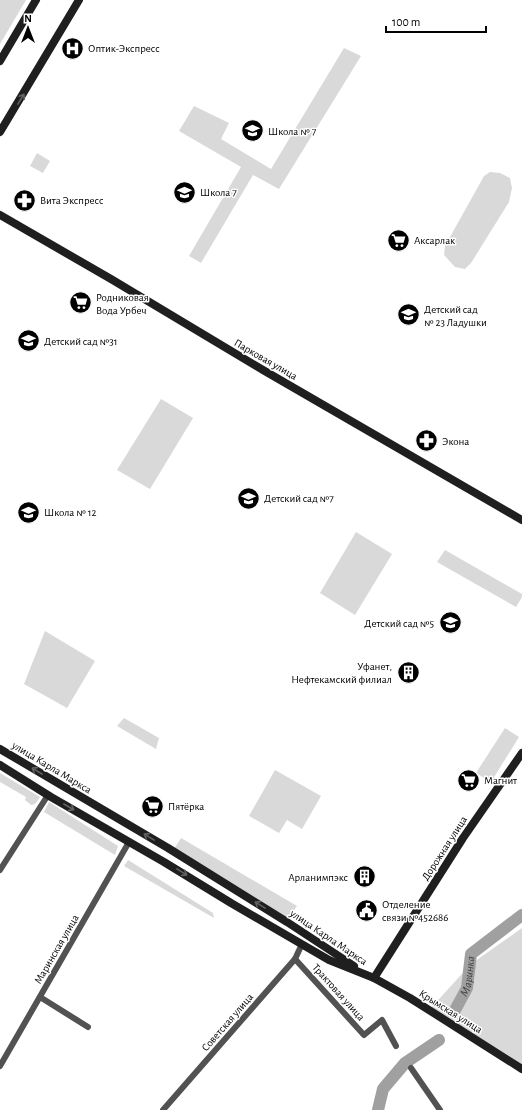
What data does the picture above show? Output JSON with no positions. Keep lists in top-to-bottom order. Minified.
{"streets":{"main road":["Парковая улица","улица Карла Маркса","Дорожная улица","Крымская улица"],"street":["Маринская улица","Трактовая улица","Советская улица"]},"crossings":[["улица Карла Маркса","Дорожная улица"],["улица Карла Маркса","Маринская улица"],["улица Карла Маркса","Крымская улица"],["улица Карла Маркса","Советская улица"],["Дорожная улица","Крымская улица"],["Трактовая улица","Советская улица"]],"water":["Маринка"],"places":{"hospital":["Оптик-Экспресс"],"school or university":["Школа № 7","Школа 7","Детский сад № 23 Ладушки","Детский сад №31","Детский сад №7","Школа № 12","Детский сад №5"],"pharmacy":["Вита Экспресс","Экона"],"supermarket":["Аксарлак","Родниковая Вода Урбеч","Магнит","Пятёрка"],"building":["Уфанет, Нефтекамский филиал","Арланимпэкс"],"public building":["Отделение связи №452686"]},"scale_bar":"100 m","north":"top"}
